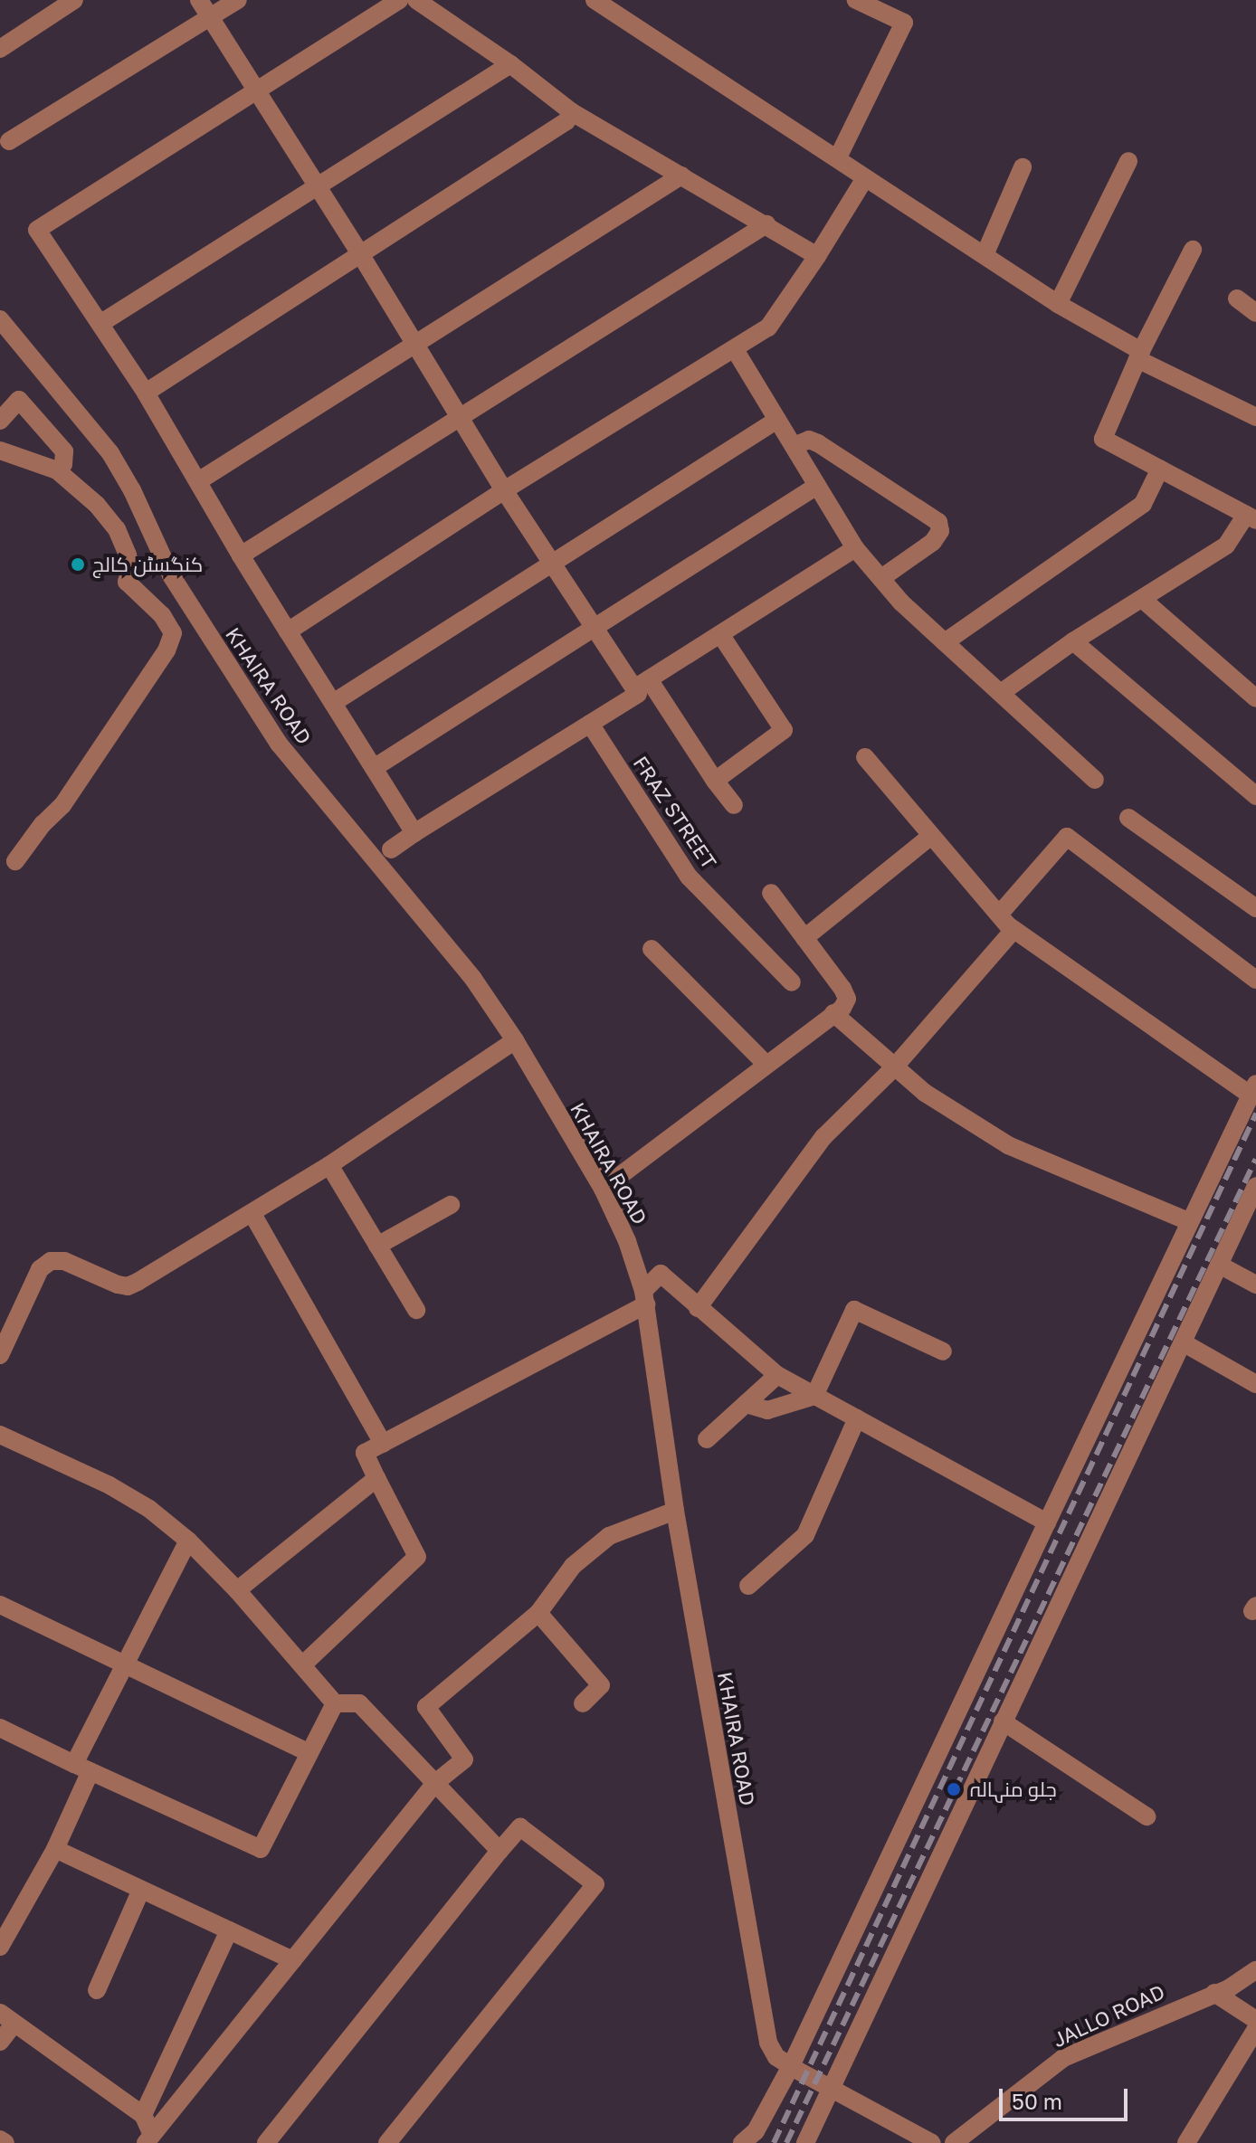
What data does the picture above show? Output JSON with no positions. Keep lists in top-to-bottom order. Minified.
{"streets":{"street":["KHAIRA ROAD","FRAZ STREET","JALLO ROAD"]},"places":["کنگسٹن کالج","جلو منہالہ"],"scale_bar":"50 m"}
